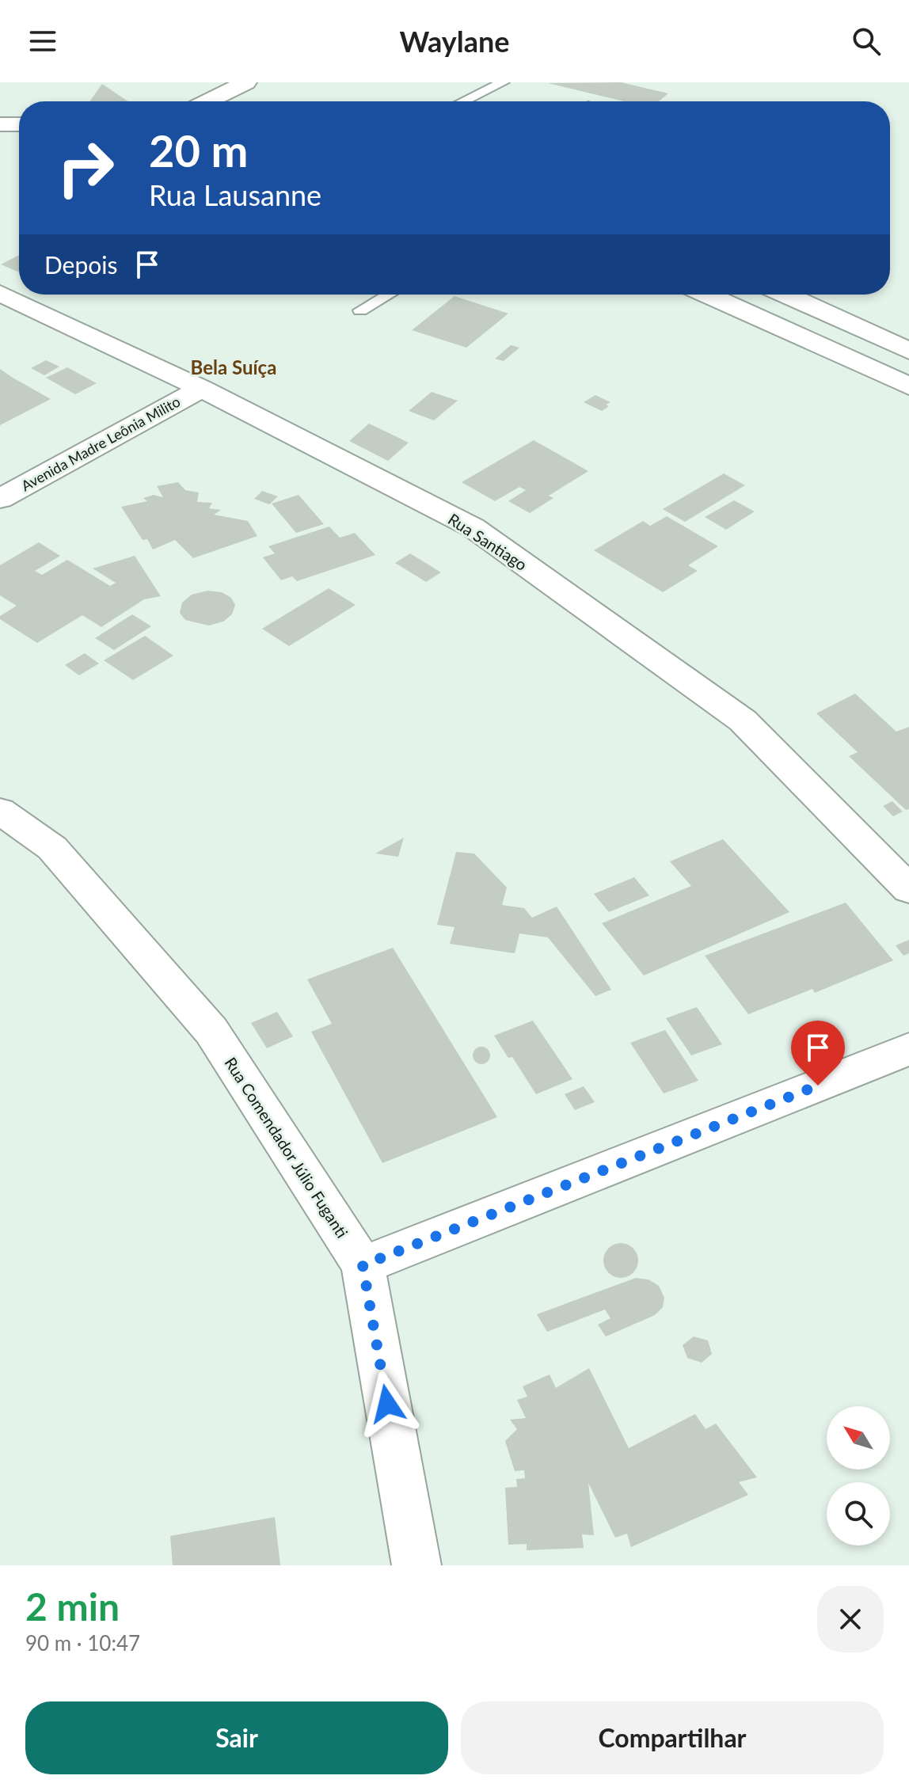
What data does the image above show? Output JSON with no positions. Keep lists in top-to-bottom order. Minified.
{"streets":{"street":["Avenida Madre Leônia Milito","Rua Santiago","Rua Comendador Júlio Fuganti"]},"crossings":[["Avenida Madre Leônia Milito","Rua Santiago"]],"districts":["Bela Suíça"],"north":"top left","page":{"header":"Waylane","turn":["20 m","Rua Lausanne"],"then":"Depois","heading":["2 min","90 m · 10:47"],"buttons":["Sair","Compartilhar"]}}
